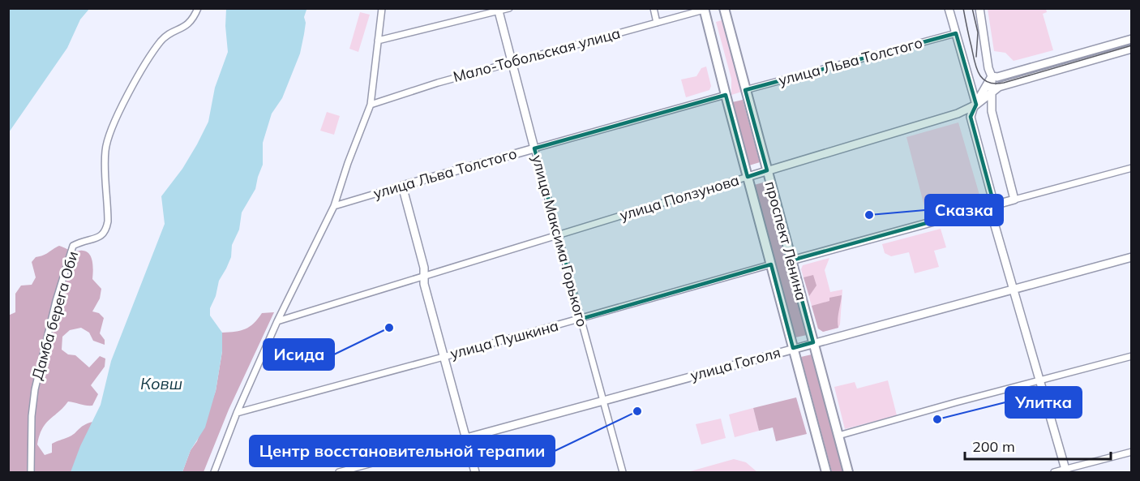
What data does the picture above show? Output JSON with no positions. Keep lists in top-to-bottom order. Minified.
{"streets":{"main road":["проспект Ленина"],"street":["Мало-Тобольская улица","улица Льва Толстого","улица Ползунова","улица Максима Горького","Дамба берега Оби","улица Пушкина","улица Гоголя"]},"crossings":[["Мало-Тобольская улица","улица Максима Горького"],["Мало-Тобольская улица","проспект Ленина"],["улица Льва Толстого","улица Максима Горького"],["улица Льва Толстого","проспект Ленина"],["улица Ползунова","улица Максима Горького"],["улица Ползунова","проспект Ленина"],["улица Максима Горького","улица Пушкина"],["улица Максима Горького","улица Гоголя"],["проспект Ленина","улица Пушкина"],["проспект Ленина","улица Гоголя"]],"water":["Ковш"],"places":["Сказка","Исида","Центр восстановительной терапии","Улитка"],"scale_bar":"200 m"}
